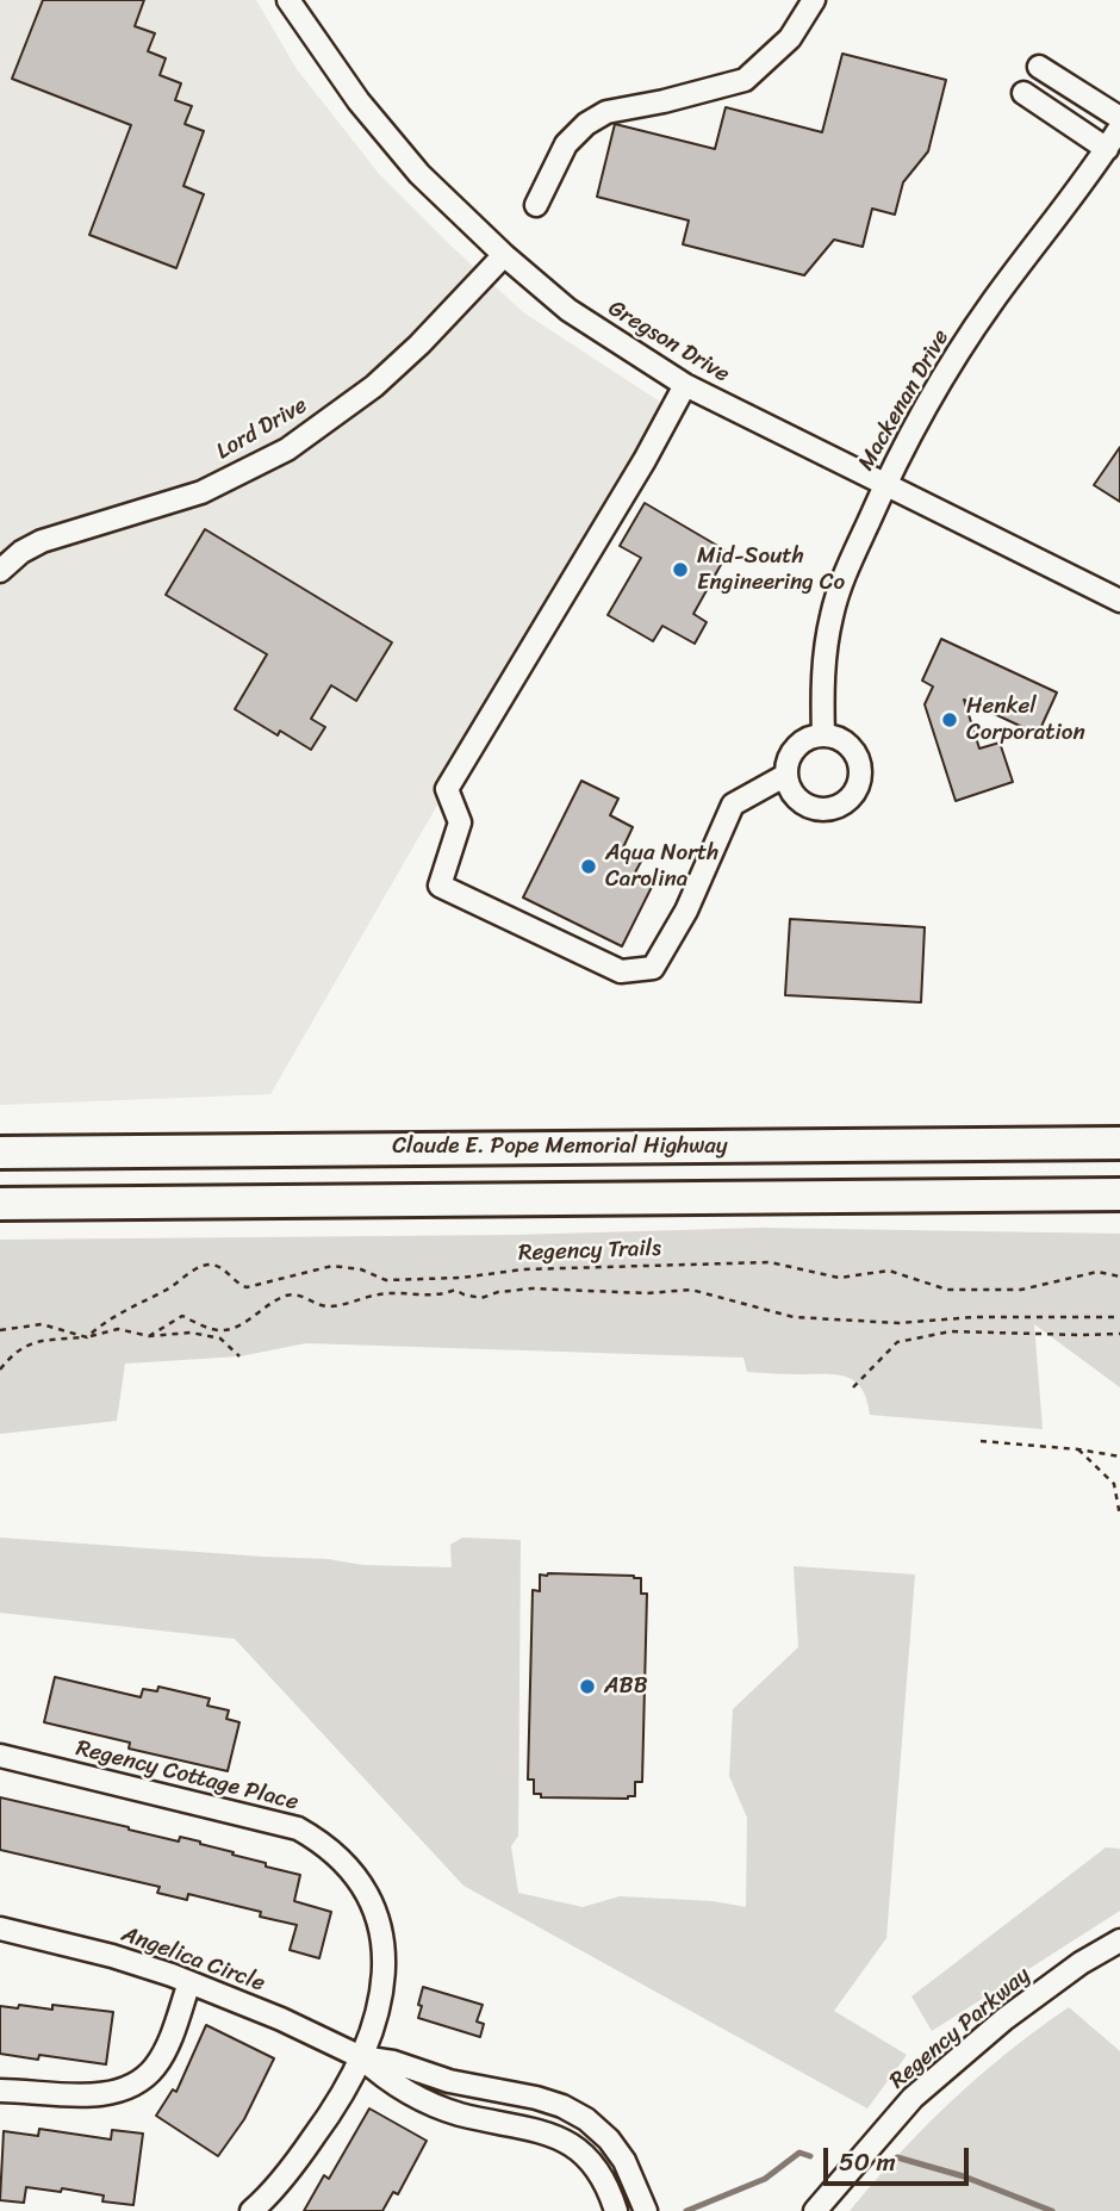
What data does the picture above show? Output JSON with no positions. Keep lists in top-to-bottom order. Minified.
{"streets":{"highway":["Claude E. Pope Memorial Highway"],"street":["Gregson Drive","Mackenan Drive","Lord Drive","Regency Cottage Place","Angelica Circle","Regency Parkway"],"path":["Regency Trails"]},"crossings":[["Gregson Drive","Mackenan Drive"],["Gregson Drive","Lord Drive"],["Regency Cottage Place","Angelica Circle"]],"places":["Mid-South Engineering Co","Henkel Corporation","Aqua North Carolina","ABB"],"scale_bar":"50 m"}
